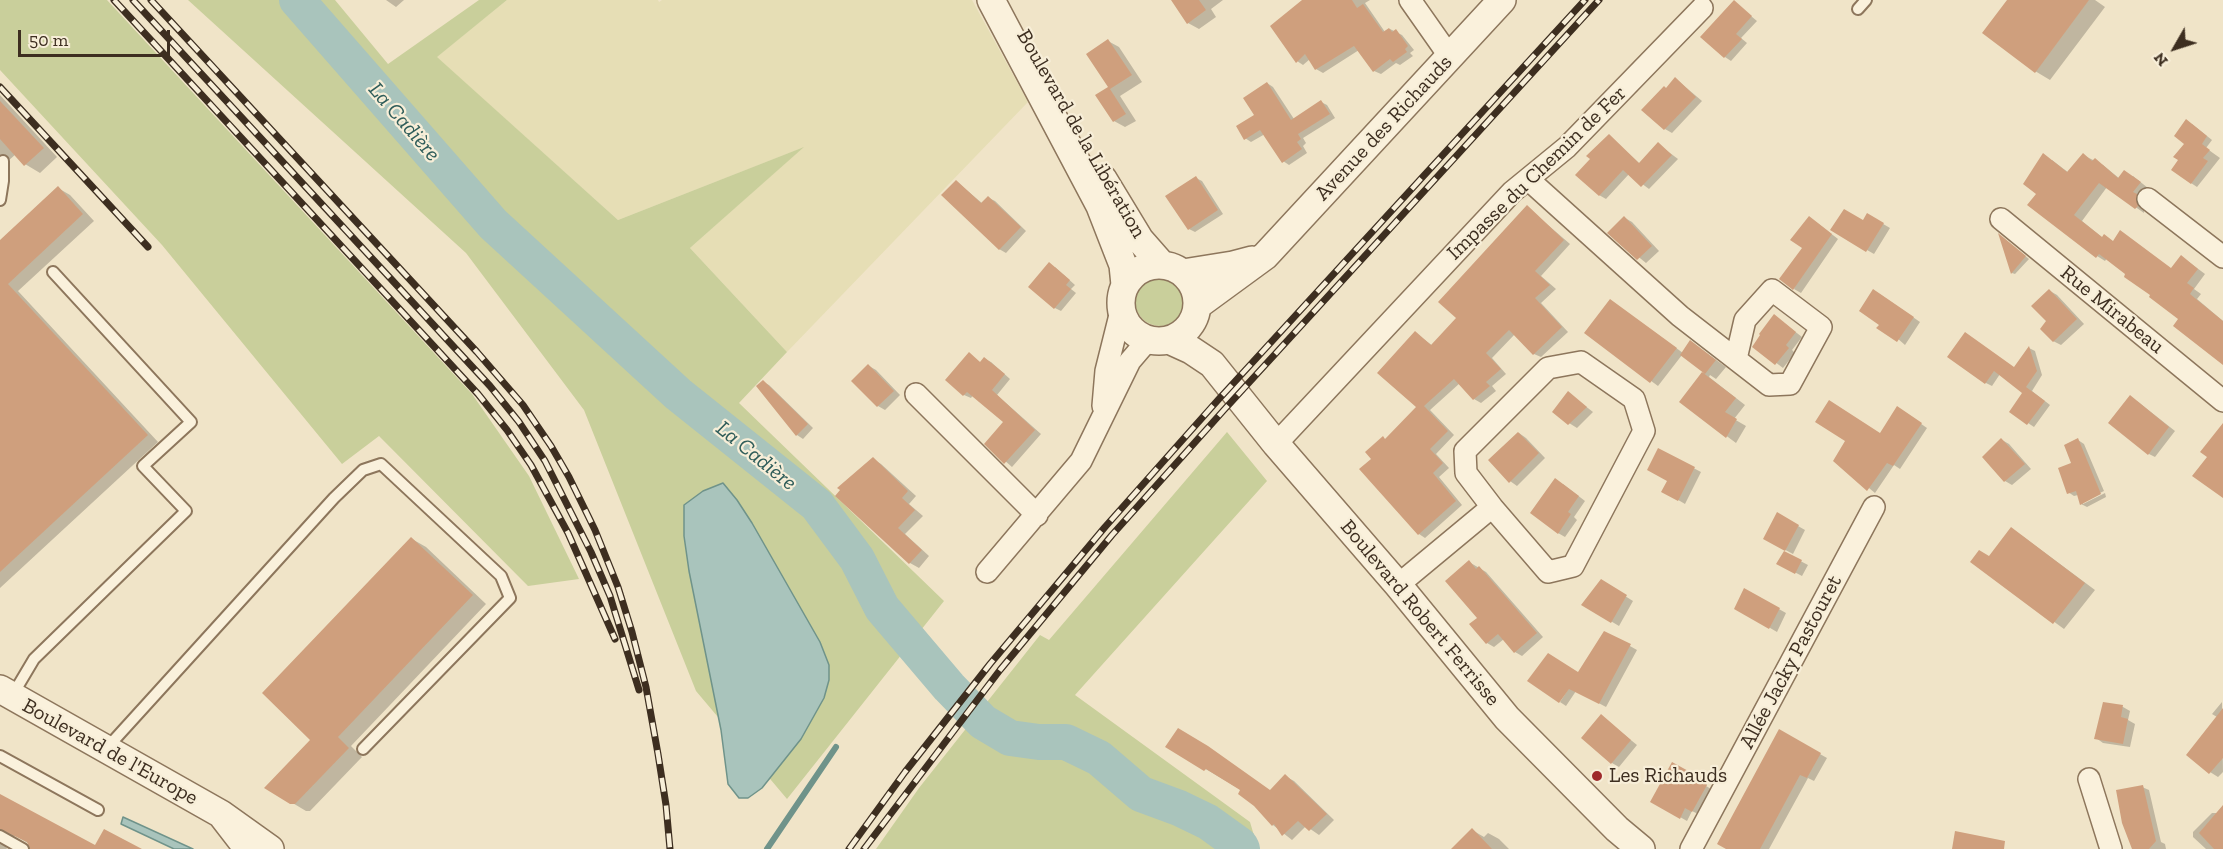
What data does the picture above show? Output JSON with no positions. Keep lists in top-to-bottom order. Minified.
{"streets":{"street":["Avenue des Richauds","Boulevard de la Libération","Impasse du Chemin de Fer","Rue Mirabeau","Boulevard Robert Ferrisse","Allée Jacky Pastouret","Boulevard de l'Europe"]},"crossings":[["Avenue des Richauds","Boulevard de la Libération"],["Avenue des Richauds","Boulevard Robert Ferrisse"],["Boulevard de la Libération","Boulevard Robert Ferrisse"],["Impasse du Chemin de Fer","Boulevard Robert Ferrisse"]],"water":["La Cadière"],"places":["Les Richauds"],"scale_bar":"50 m","north":"bottom left"}
